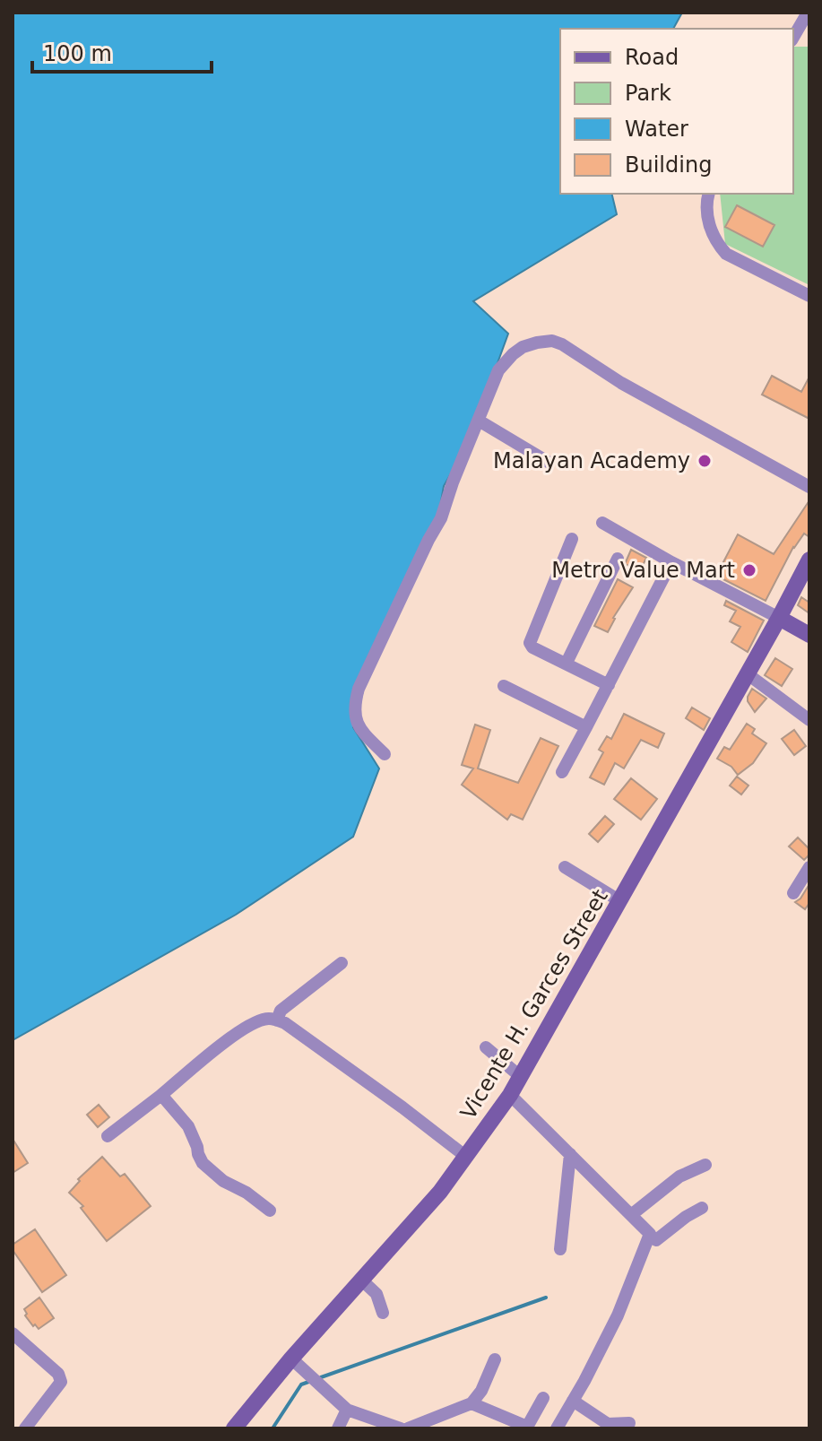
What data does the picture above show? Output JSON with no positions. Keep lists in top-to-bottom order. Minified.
{"streets":{"street":["Vicente H. Garces Street"]},"places":["Malayan Academy","Metro Value Mart"],"legend":["Road","Park","Water","Building"],"scale_bar":"100 m"}
